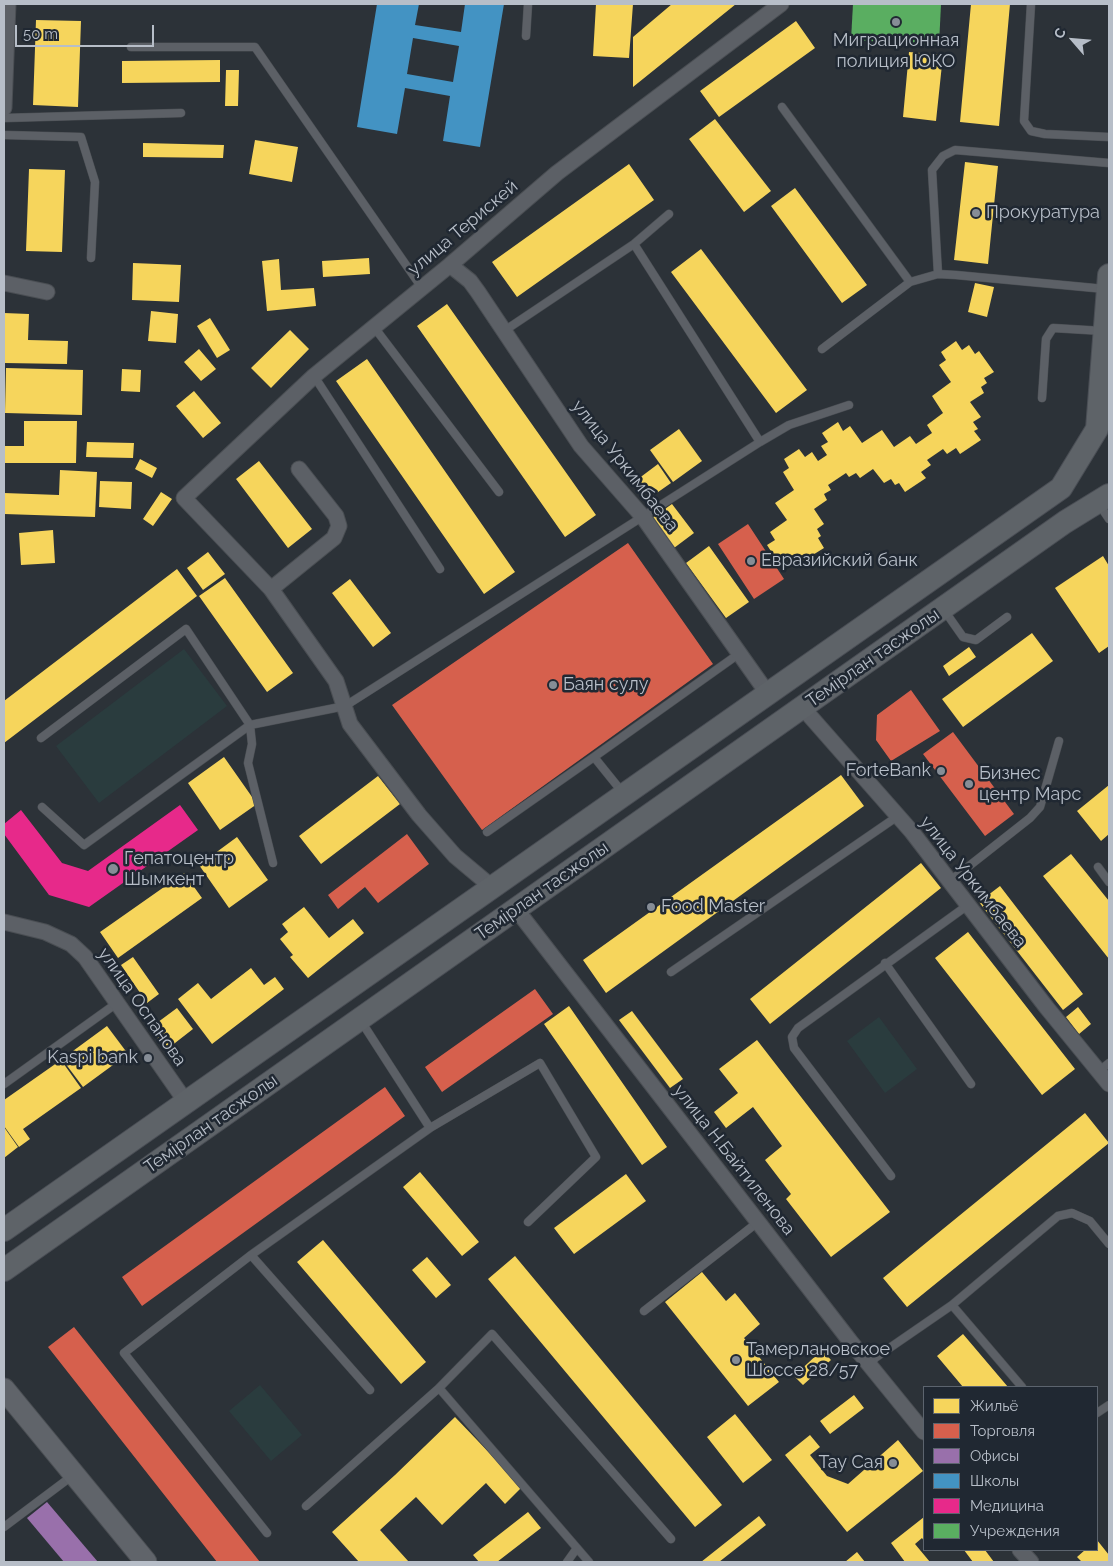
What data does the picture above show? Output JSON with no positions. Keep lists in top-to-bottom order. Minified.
{"streets":{"main road":["Темірлан тасжолы"],"street":["улица Терискей","улица Уркимбаева","улица Оспанова","улица Н.Байтиленова"]},"crossings":[["улица Терискей","улица Уркимбаева"],["улица Уркимбаева","Темірлан тасжолы"],["Темірлан тасжолы","улица Оспанова"],["Темірлан тасжолы","улица Н.Байтиленова"]],"places":["Миграционная полиция ЮКО","Прокуратура","Евразийский банк","Баян сулу","ForteBank","Бизнес центр Марс","Гепатоцентр Шымкент","Food Master","Kaspi bank","Тамерлановское Шоссе 28/57","Тау Сая"],"legend":["Жильё","Торговля","Офисы","Школы","Медицина","Учреждения"],"scale_bar":"50 m","north":"top left"}
